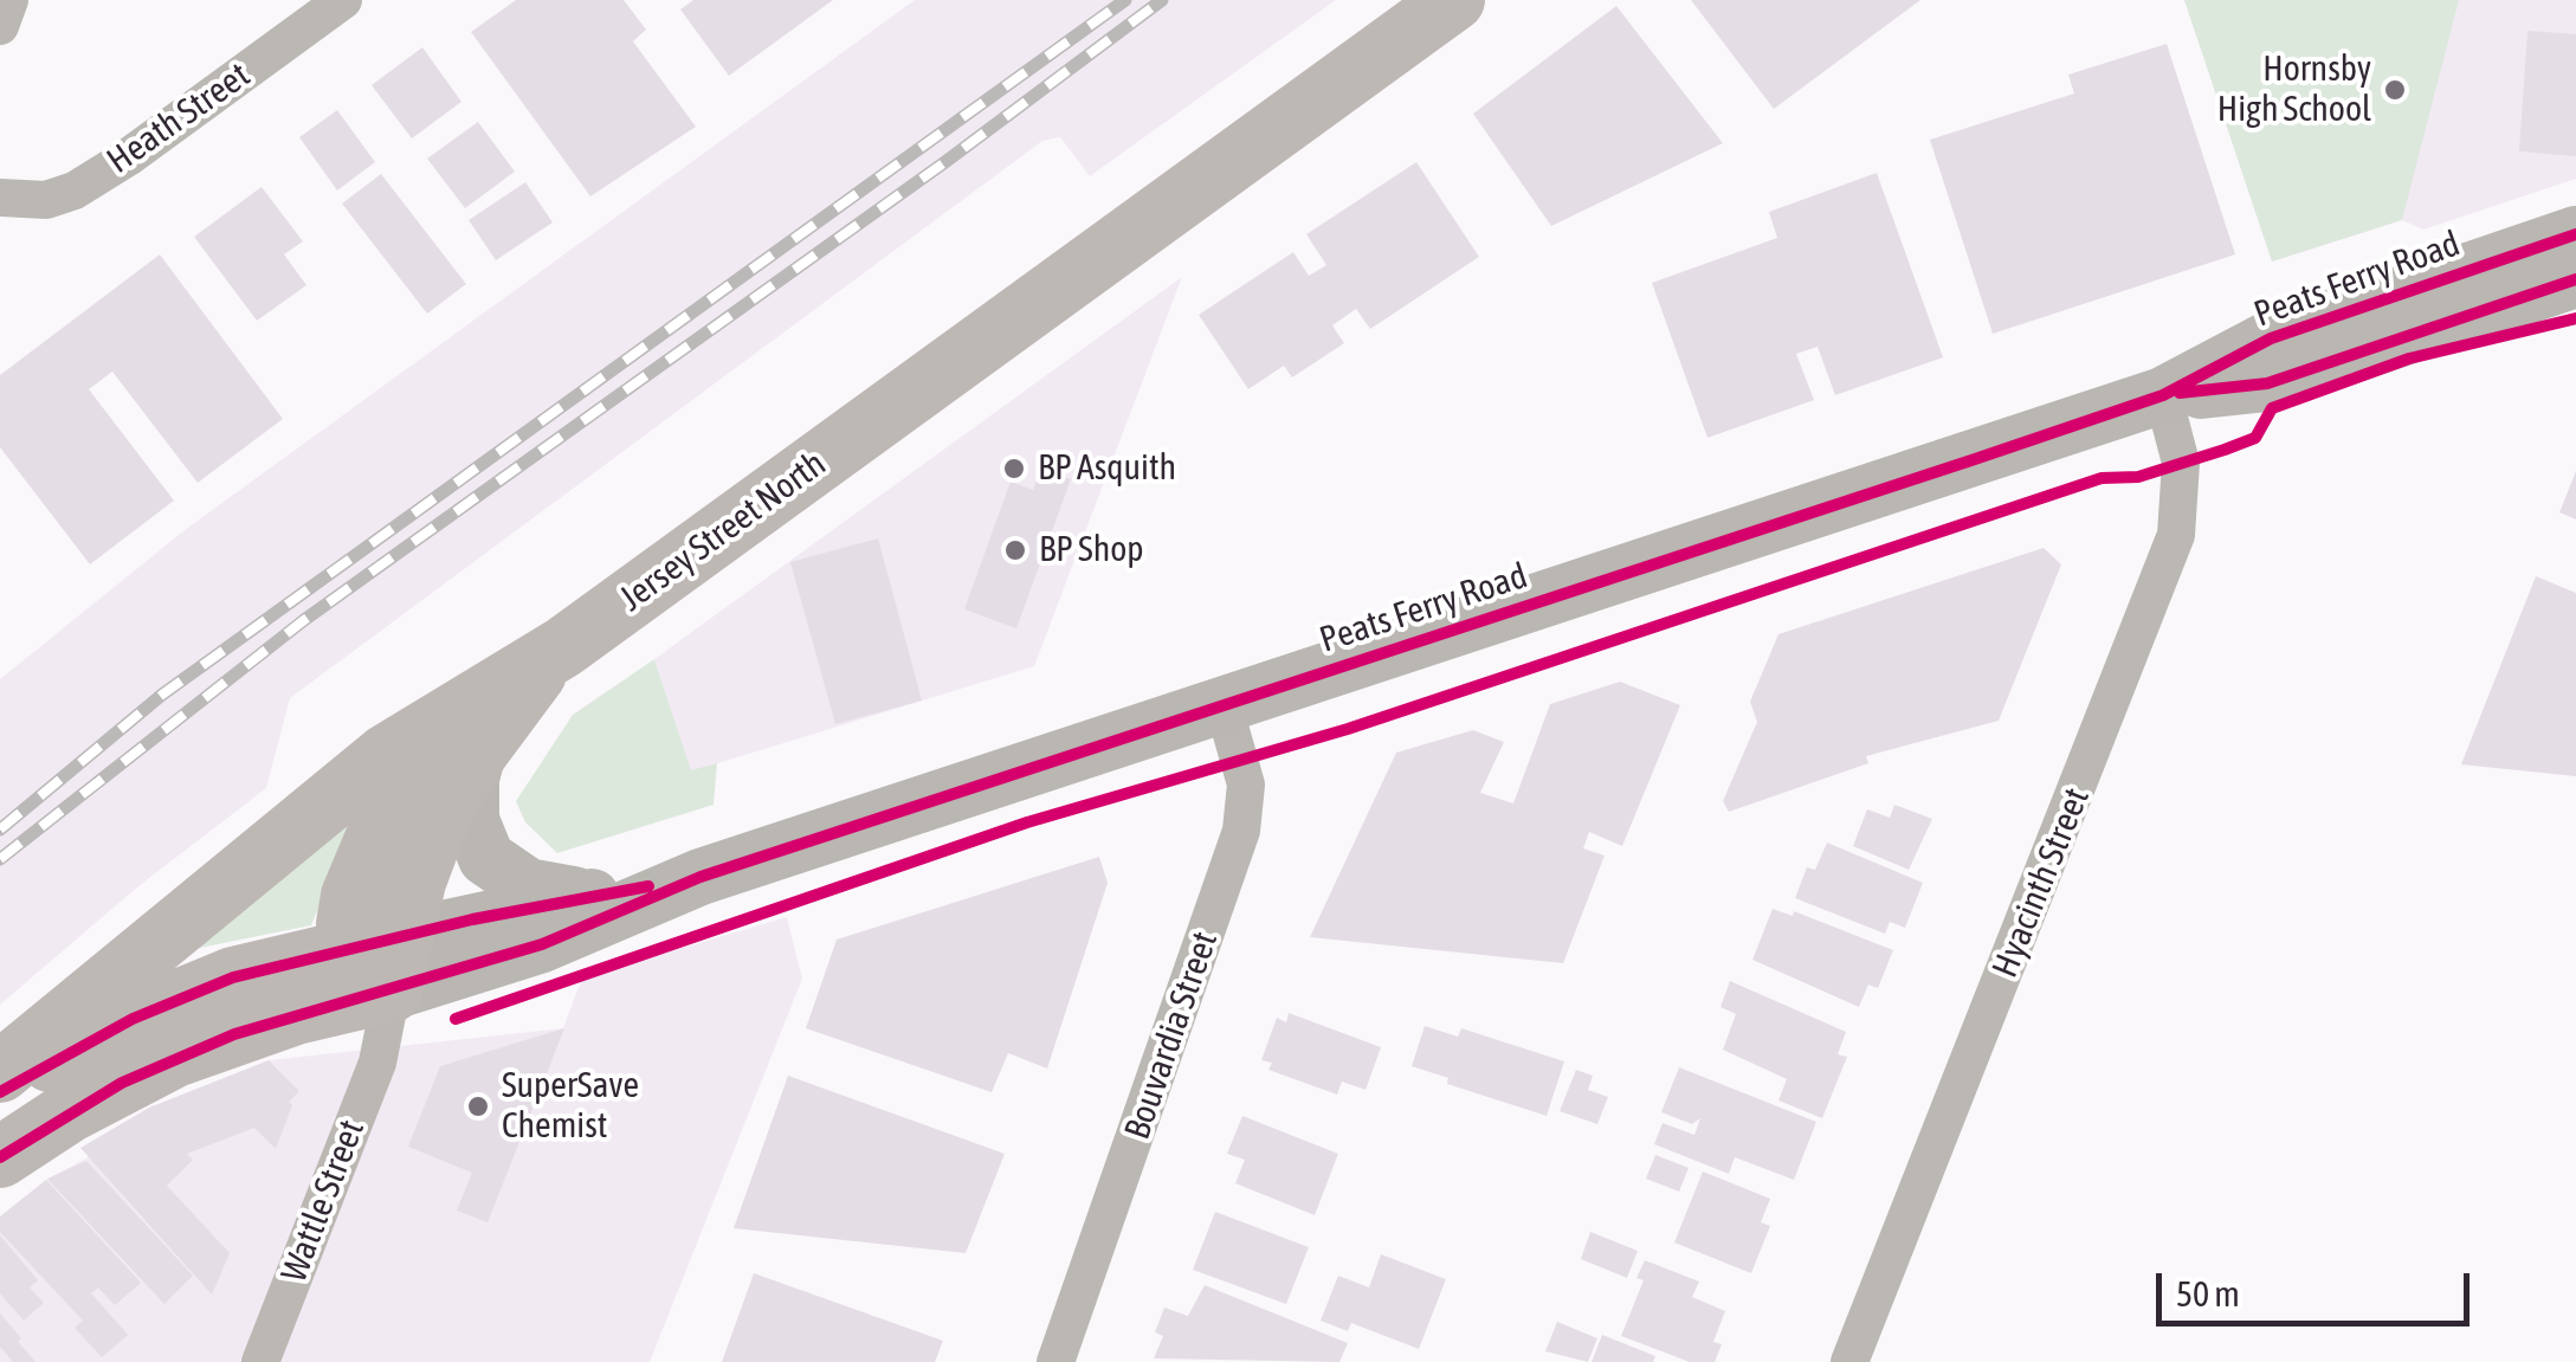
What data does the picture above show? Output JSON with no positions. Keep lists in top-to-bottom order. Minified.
{"streets":{"main road":["Peats Ferry Road","Jersey Street North"],"street":["Heath Street","Hyacinth Street","Bouvardia Street","Wattle Street"]},"crossings":[["Peats Ferry Road","Hyacinth Street"],["Peats Ferry Road","Bouvardia Street"],["Peats Ferry Road","Wattle Street"]],"places":["Hornsby High School","BP Asquith","BP Shop","SuperSave Chemist"],"scale_bar":"50 m"}
